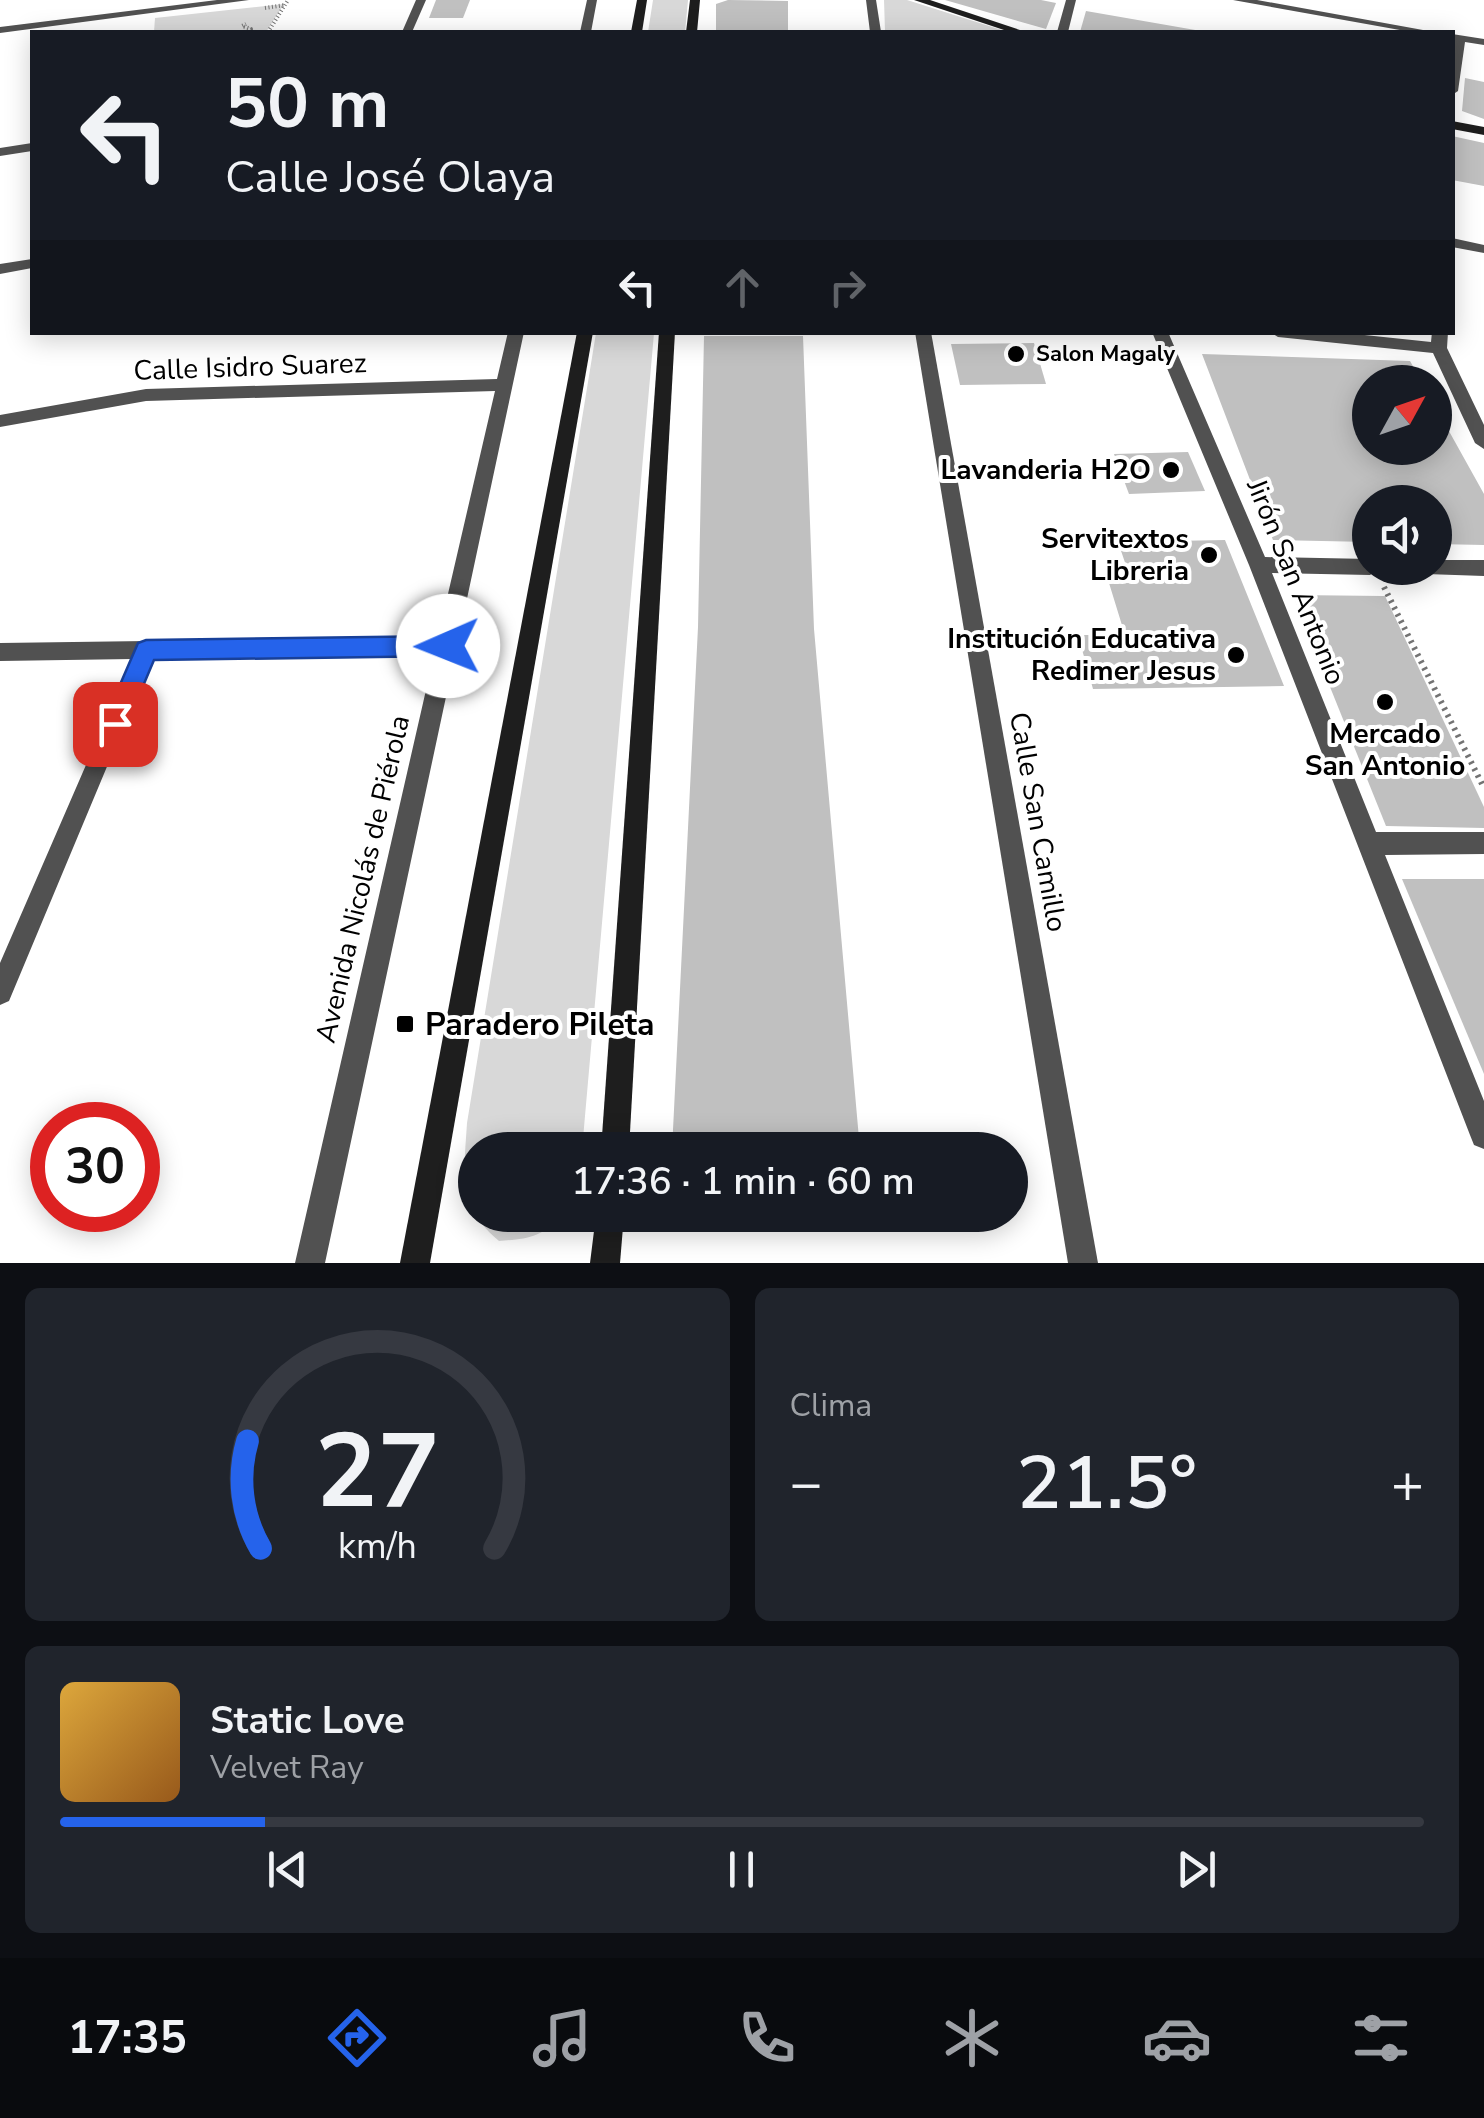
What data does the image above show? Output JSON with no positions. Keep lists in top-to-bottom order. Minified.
{"streets":{"street":["Calle Isidro Suarez","Jirón San Antonio","Calle San Camillo","Avenida Nicolás de Piérola"]},"crossings":[["Calle Isidro Suarez","Avenida Nicolás de Piérola"]],"places":{"other":["Salon Magaly","Lavanderia H2O","Servitextos Libreria","Institución Educativa Redimer Jesus","Mercado San Antonio"],"transit":["Paradero Pileta"]},"north":"top right","page":{"turn":["50 m","Calle José Olaya"],"limit":"30","trip":"17:36 · 1 min · 60 m","tile":"Clima","heat":["−","21.5°","+"],"song":["Static Love","Velvet Ray"],"tabs":"17:35","gauge":["27","km/h"]}}
